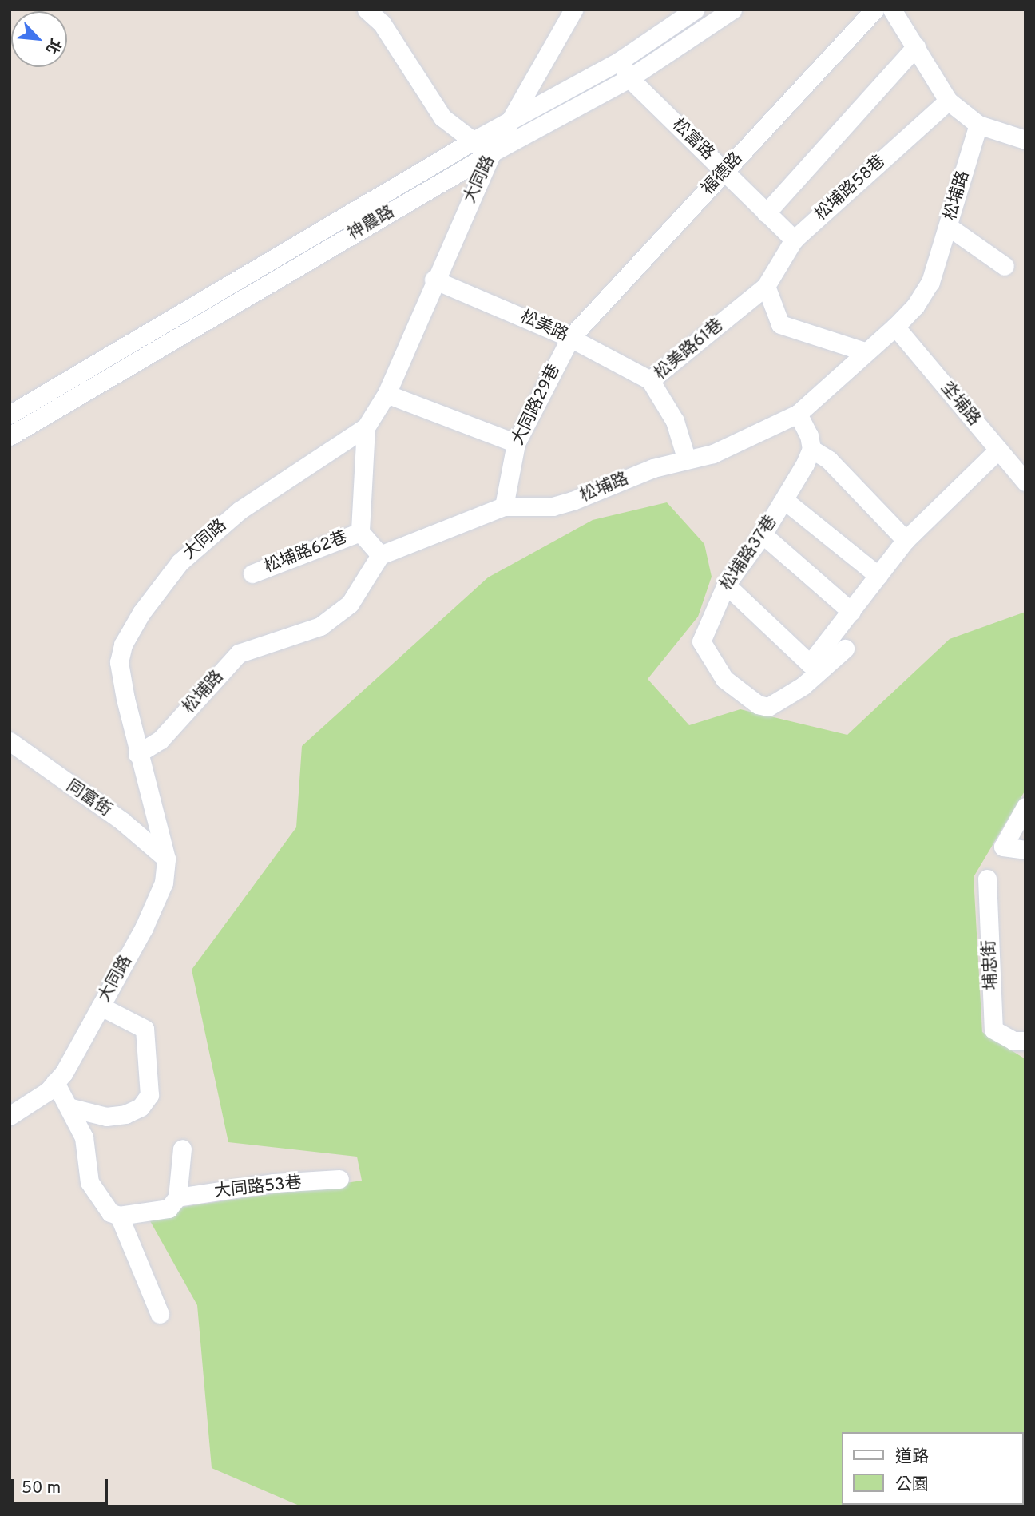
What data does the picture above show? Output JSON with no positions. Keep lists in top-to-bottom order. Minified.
{"streets":{"street":["松富路","福德路","大同路","松埔路58巷","松埔路","神農路","松美路","松美路61巷","坔埔路","大同路29巷","松埔路62巷","松埔路37巷","同富街","埔忠街","大同路53巷"]},"crossings":[["松富路","福德路"],["松富路","松埔路58巷"],["松富路","神農路"],["福德路","松美路"],["福德路","大同路29巷"],["大同路","松埔路"],["大同路","神農路"],["大同路","松美路"],["大同路","松埔路62巷"],["大同路","同富街"],["松埔路58巷","松美路61巷"],["松埔路","松美路61巷"],["松埔路","坔埔路"],["松埔路","大同路29巷"],["松埔路","松埔路62巷"],["松美路","松美路61巷"],["松美路","大同路29巷"]],"legend":["道路","公園"],"scale_bar":"50 m","north":"bottom right"}
